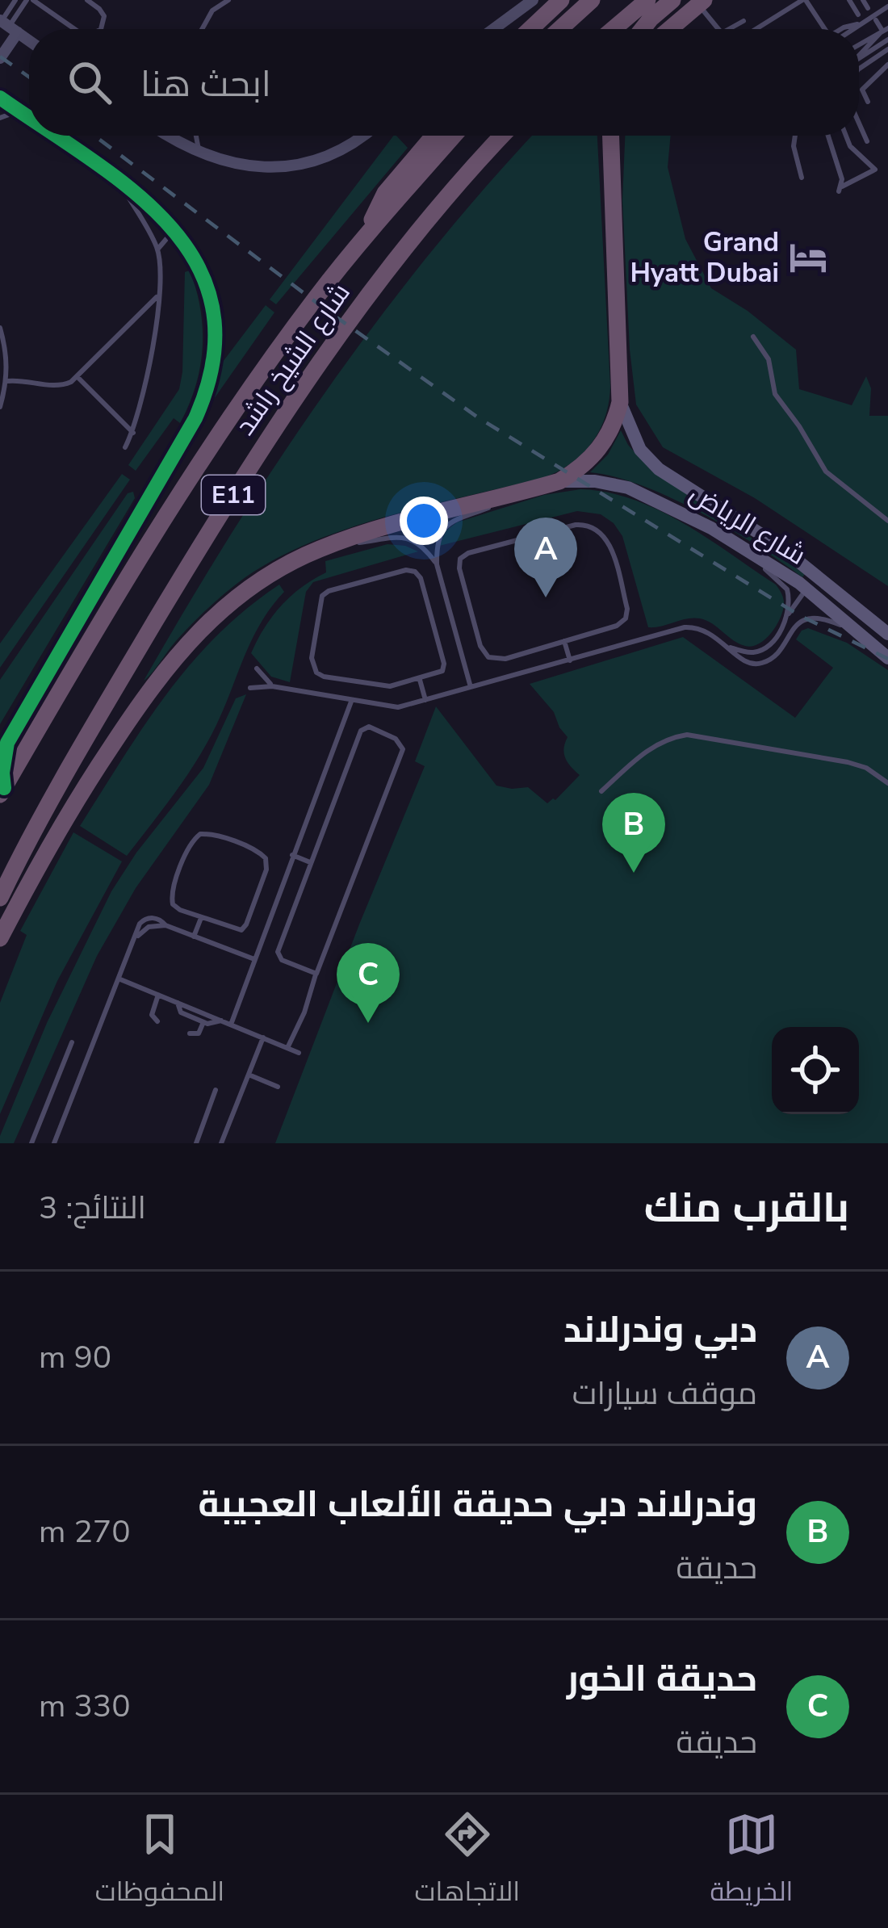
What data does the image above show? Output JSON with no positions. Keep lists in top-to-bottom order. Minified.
{"streets":{"highway":["شارع الشيخ راشد","E11"],"main road":["شارع الرياض"]},"places":{"hotel":["Grand Hyatt Dubai"]},"page":{"search":"ابحث هنا","pins":["A","B","C"],"heading":["بالقرب منك","النتائج: 3"],"list":[{"mark":"A","name":"دبي وندرلاند","note":"موقف سيارات","value":"90 m"},{"mark":"B","name":"وندرلاند دبي حديقة الألعاب العجيبة","note":"حديقة","value":"270 m"},{"mark":"C","name":"حديقة الخور","note":"حديقة","value":"330 m"}],"nav":["الخريطة","الاتجاهات","المحفوظات"]}}
